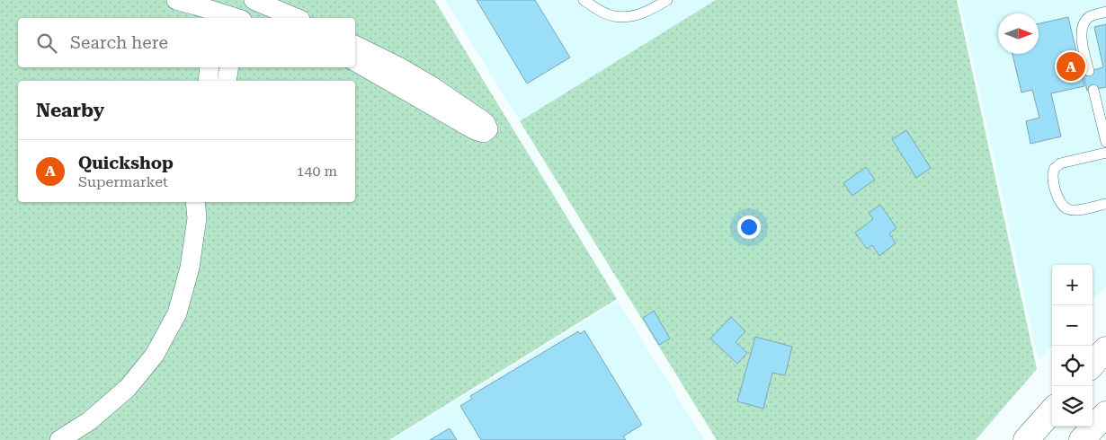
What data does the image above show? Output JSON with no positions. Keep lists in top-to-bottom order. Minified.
{"north":"right","page":{"search":"Search here","pins":"A","heading":"Nearby","list":[{"mark":"A","name":"Quickshop","note":"Supermarket","value":"140 m"}],"map_buttons":["+","−"]}}
